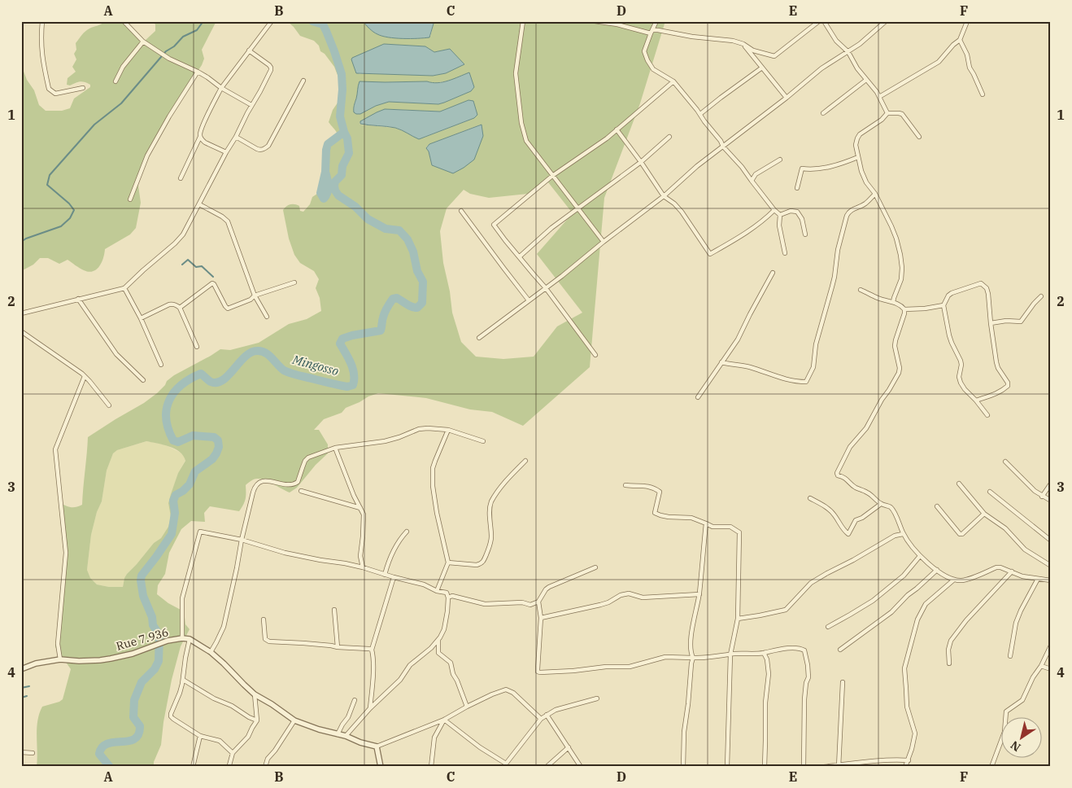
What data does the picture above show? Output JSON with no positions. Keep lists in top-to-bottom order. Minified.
{"streets":{"street":["Rue 7.936"]},"water":["Mingosso"],"north":"bottom left","grid":{"columns":["A","B","C","D","E","F"],"rows":["1","2","3","4"]}}
